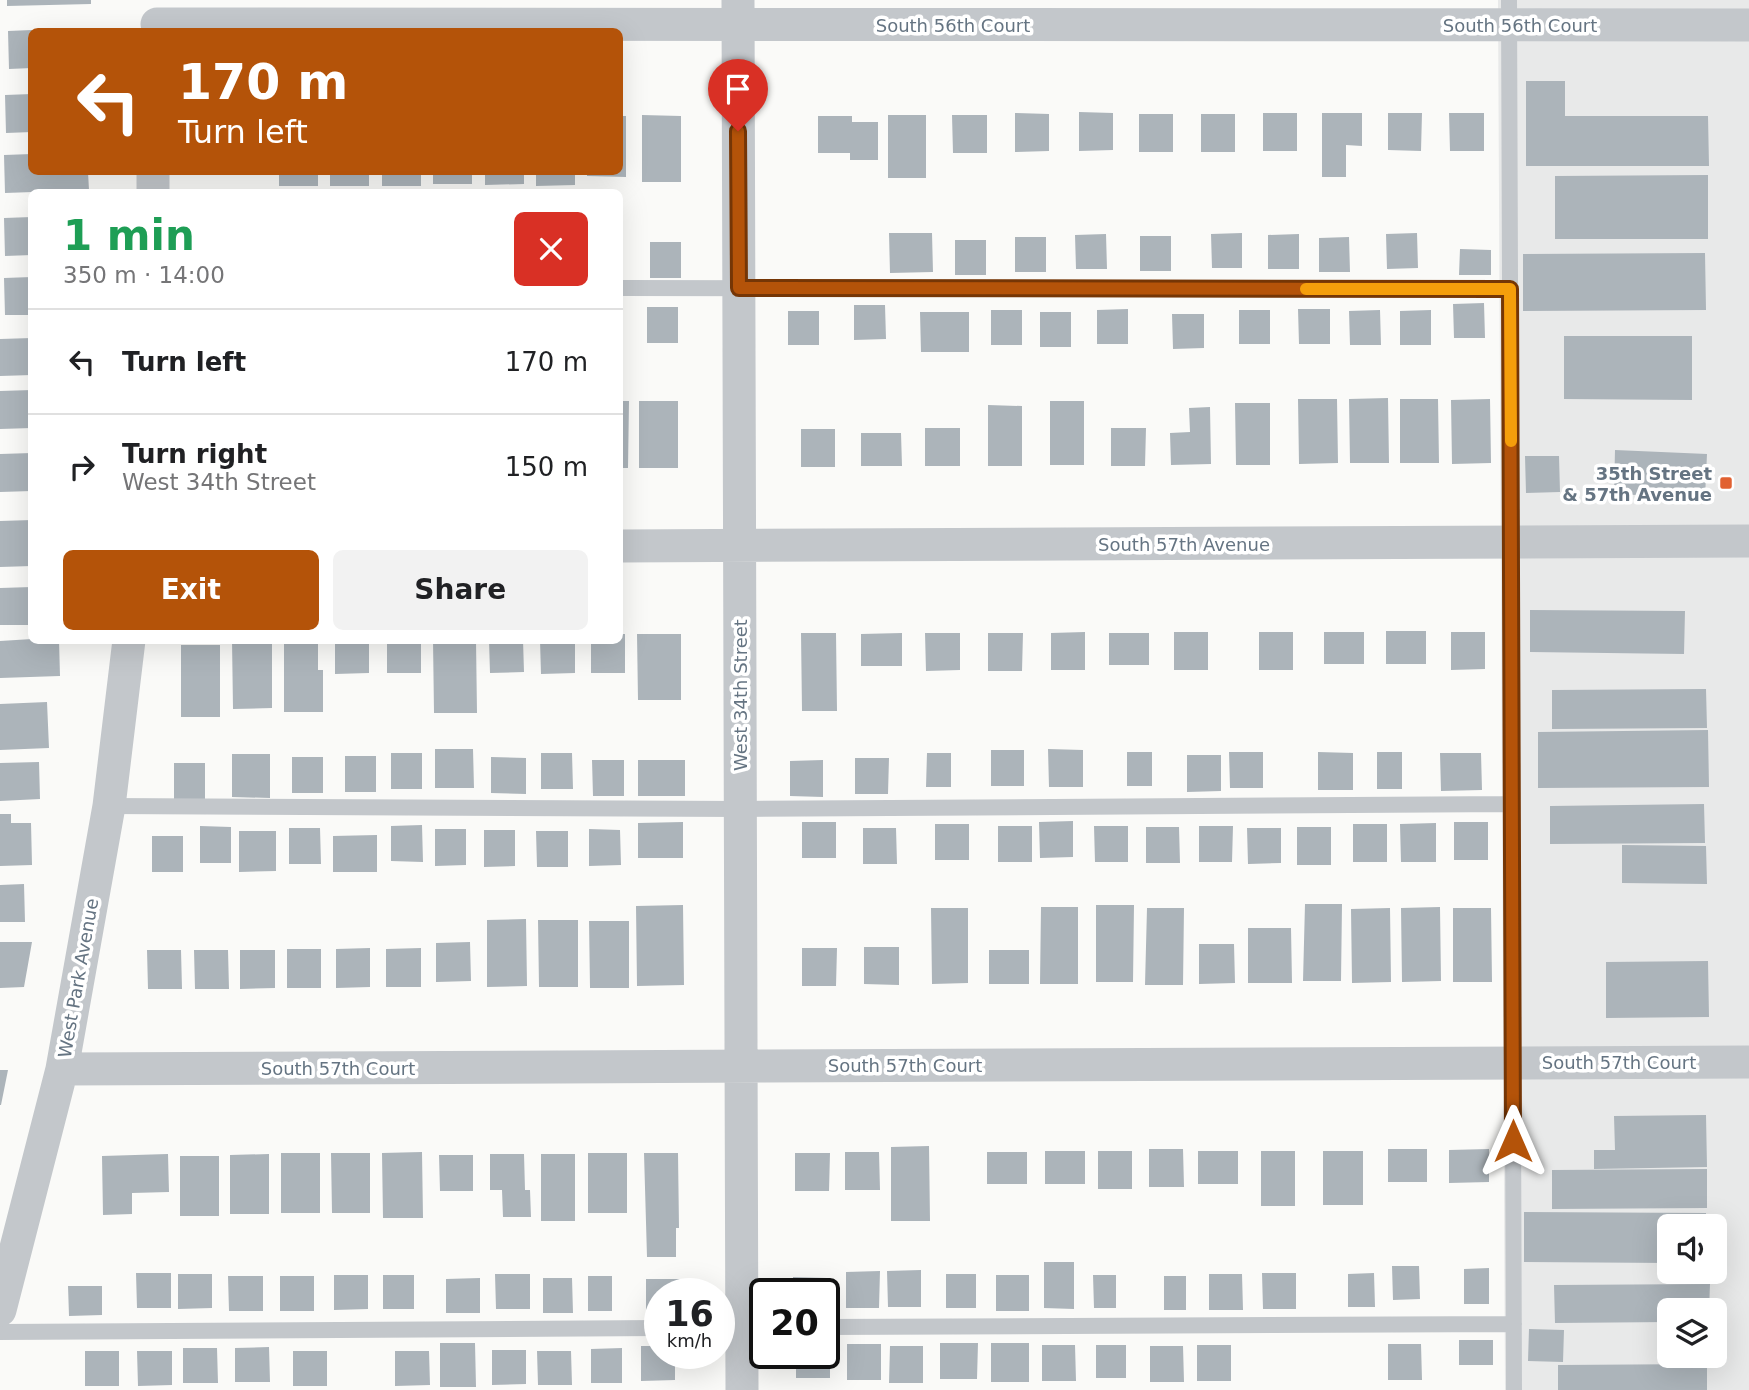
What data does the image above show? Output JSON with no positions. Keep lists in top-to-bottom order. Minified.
{"streets":{"street":["South 56th Court","South 57th Avenue","West 34th Street","West Park Avenue","South 57th Court"]},"crossings":[["South 56th Court","West 34th Street"],["South 57th Avenue","West 34th Street"],["West 34th Street","South 57th Court"],["West Park Avenue","South 57th Court"]],"places":{"transit":["35th Street & 57th Avenue"]},"page":{"turn":["170 m","Turn left"],"heading":["1 min","350 m · 14:00"],"list":[{"name":"Turn left","value":"170 m"},{"name":"Turn right","note":"West 34th Street","value":"150 m"}],"buttons":["Exit","Share"],"speed":"16 km/h","limit":"20"}}
